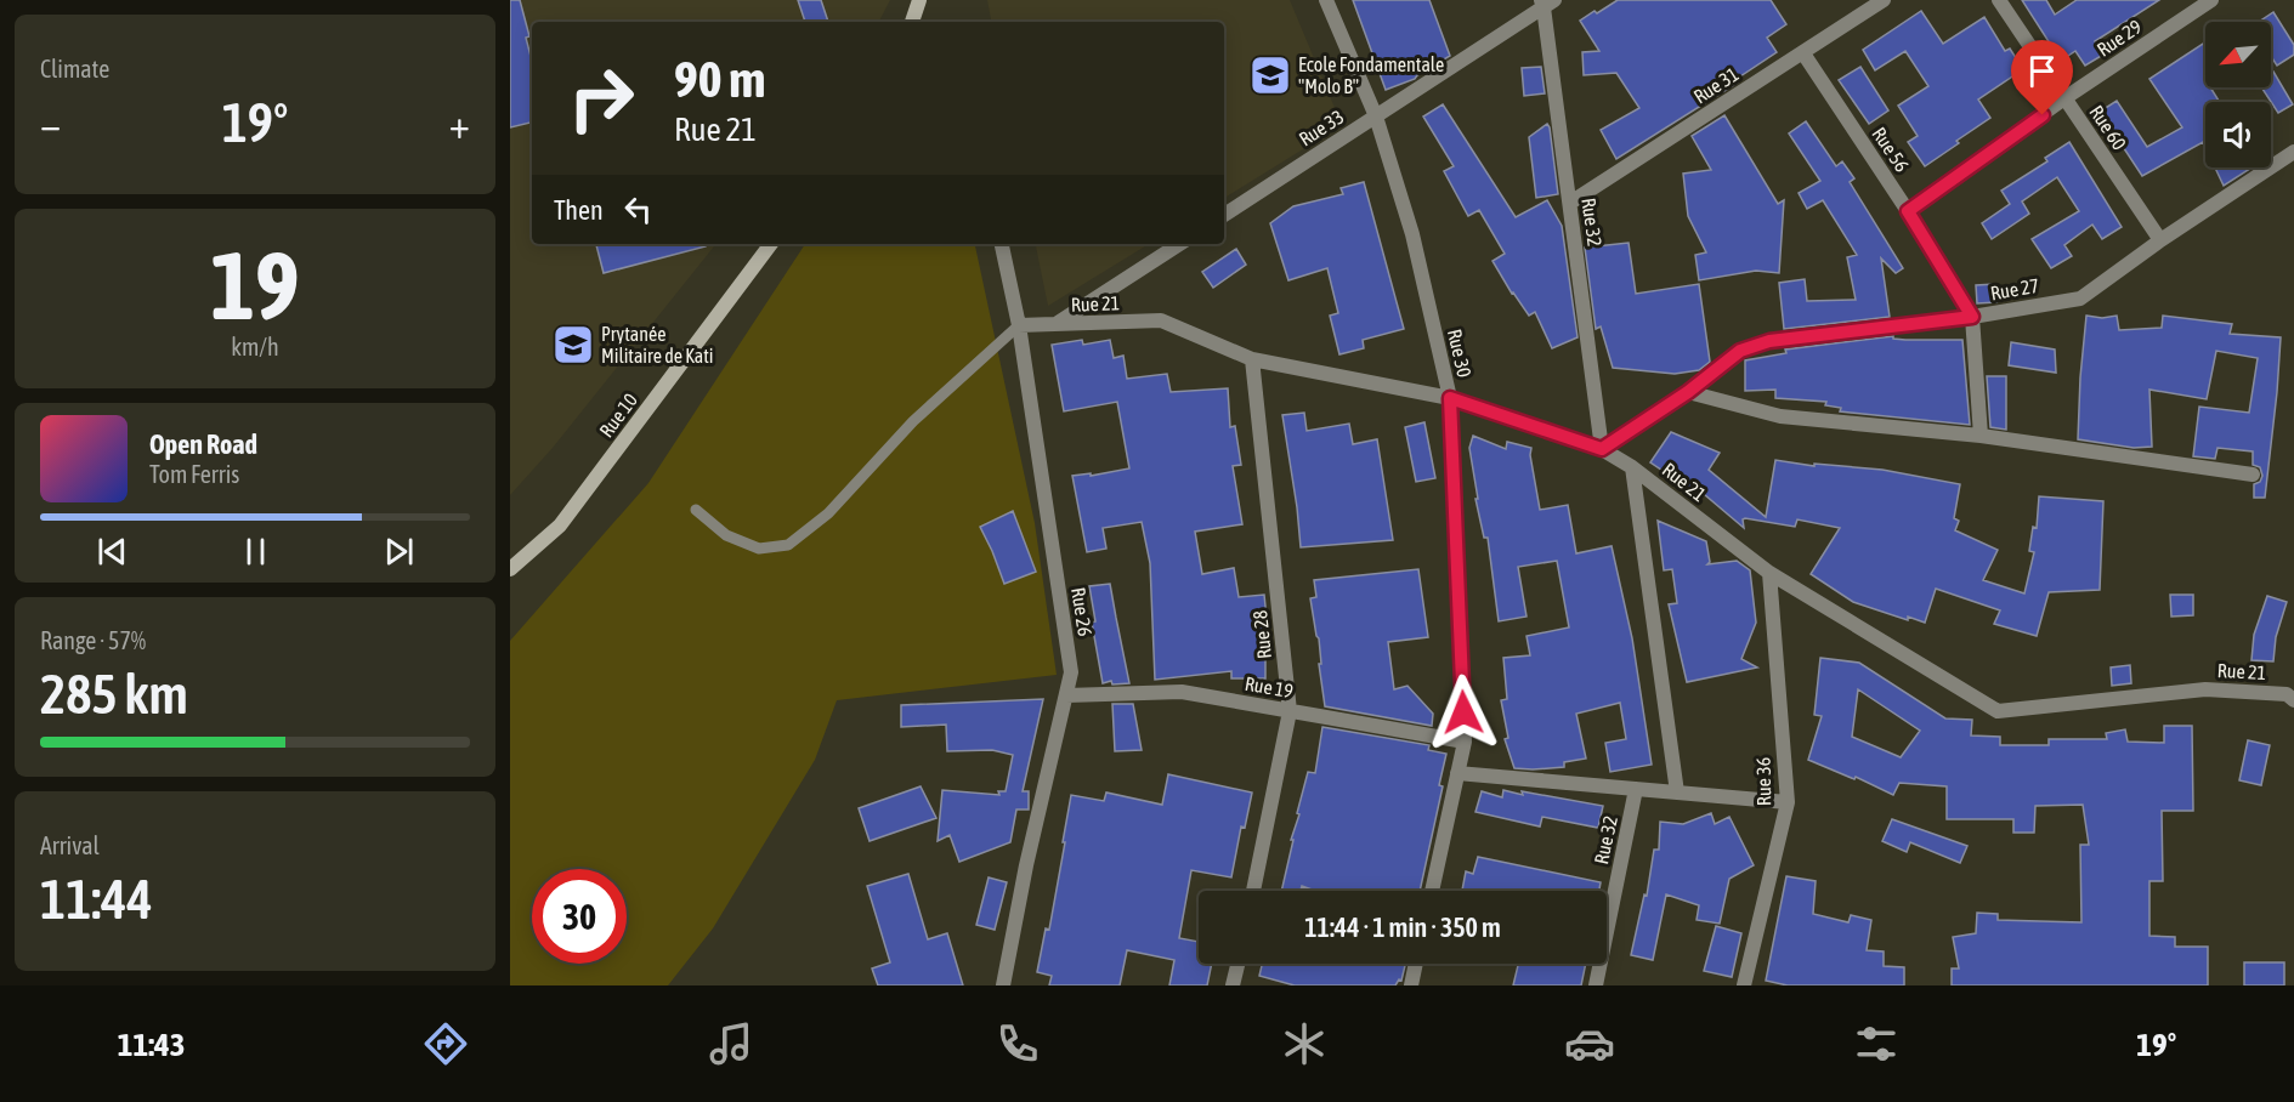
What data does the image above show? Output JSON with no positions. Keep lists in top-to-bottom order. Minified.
{"streets":{"main road":["Rue 10"],"street":["Rue 29","Rue 31","Rue 33","Rue 60","Rue 56","Rue 32","Rue 27","Rue 21","Rue 30","Rue 26","Rue 28","Rue 19","Rue 36"]},"crossings":[["Rue 29","Rue 60"],["Rue 29","Rue 56"],["Rue 31","Rue 56"],["Rue 31","Rue 32"],["Rue 33","Rue 32"],["Rue 33","Rue 30"],["Rue 60","Rue 27"],["Rue 56","Rue 27"],["Rue 32","Rue 27"],["Rue 32","Rue 21"],["Rue 27","Rue 21"],["Rue 21","Rue 30"],["Rue 21","Rue 26"],["Rue 21","Rue 28"],["Rue 21","Rue 36"],["Rue 30","Rue 19"],["Rue 26","Rue 19"],["Rue 28","Rue 19"]],"places":{"school or university":["Ecole Fondamentale \"Molo B\"","Prytanée Militaire de Kati"]},"north":"bottom left","page":{"tile":["Climate",["19","km/h"],["Range · 57%","285 km"],["Arrival","11:44"]],"turn":["90 m","Rue 21"],"heat":["−","19°","+"],"then":"Then","song":["Open Road","Tom Ferris"],"limit":"30","trip":"11:44 · 1 min · 350 m","tabs":["11:43","19°"]}}
